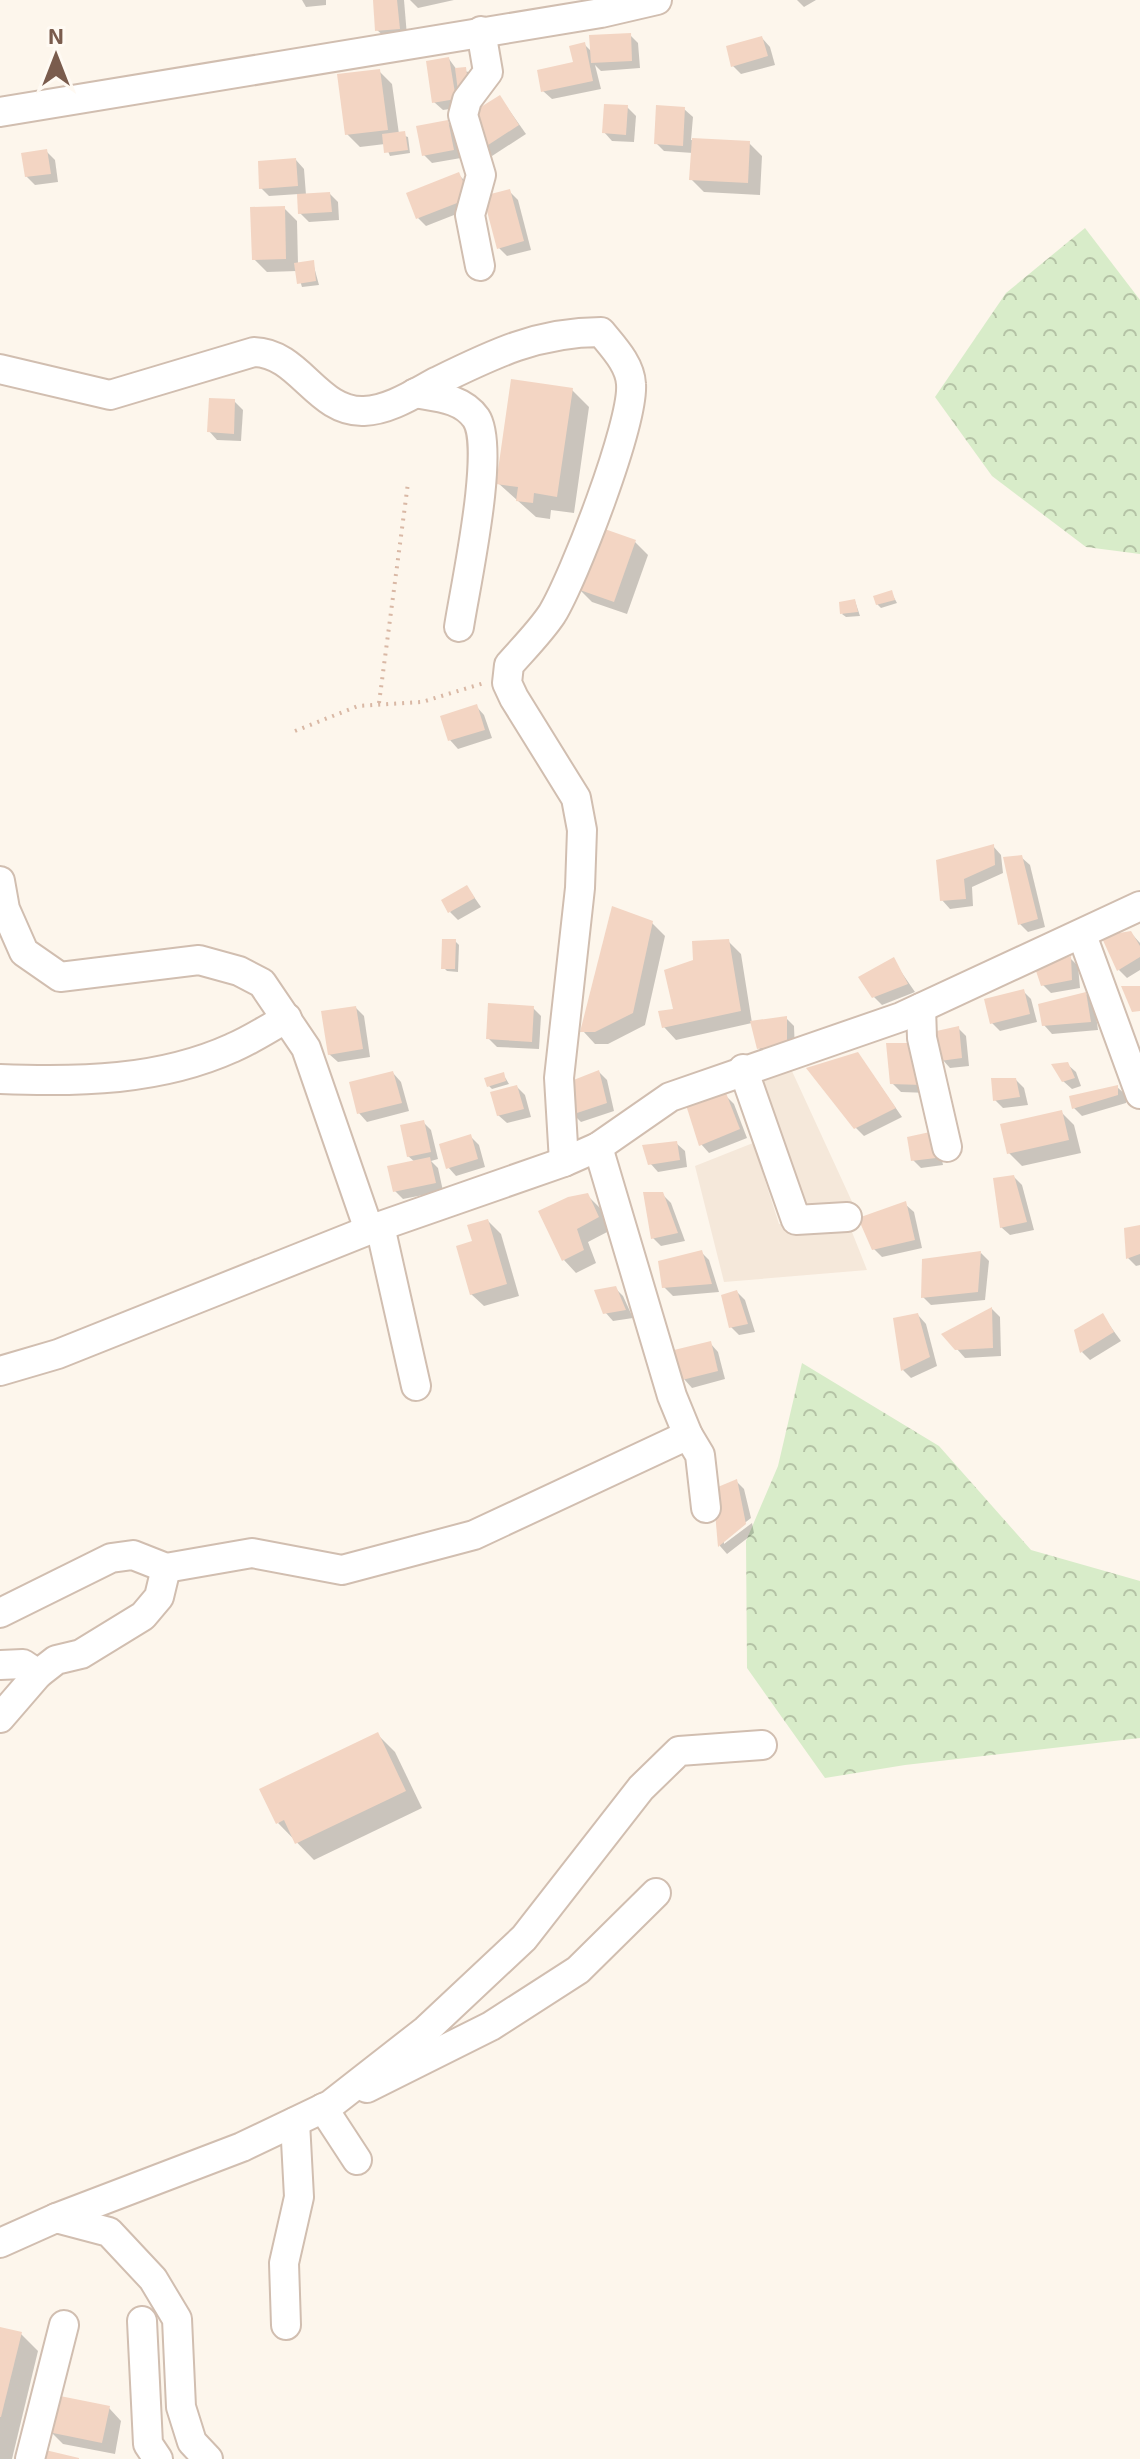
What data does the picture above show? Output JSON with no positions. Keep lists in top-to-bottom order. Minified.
{"north":"top"}
